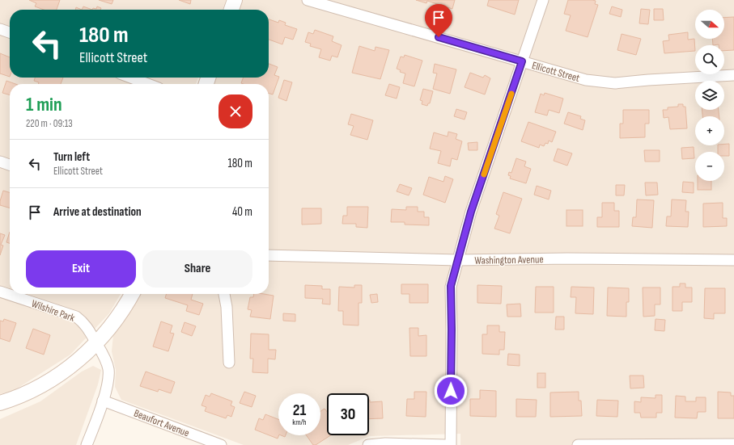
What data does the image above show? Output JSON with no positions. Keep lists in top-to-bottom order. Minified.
{"streets":{"street":["Ellicott Street","Washington Avenue","Wilshire Park","Beaufort Avenue"]},"crossings":[["Wilshire Park","Beaufort Avenue"]],"north":"right","page":{"map_buttons":["+","−"],"turn":["180 m","Ellicott Street"],"heading":["1 min","220 m · 09:13"],"list":[{"name":"Turn left","note":"Ellicott Street","value":"180 m"},{"name":"Arrive at destination","value":"40 m"}],"buttons":["Exit","Share"],"speed":"21 km/h","limit":"30"}}
